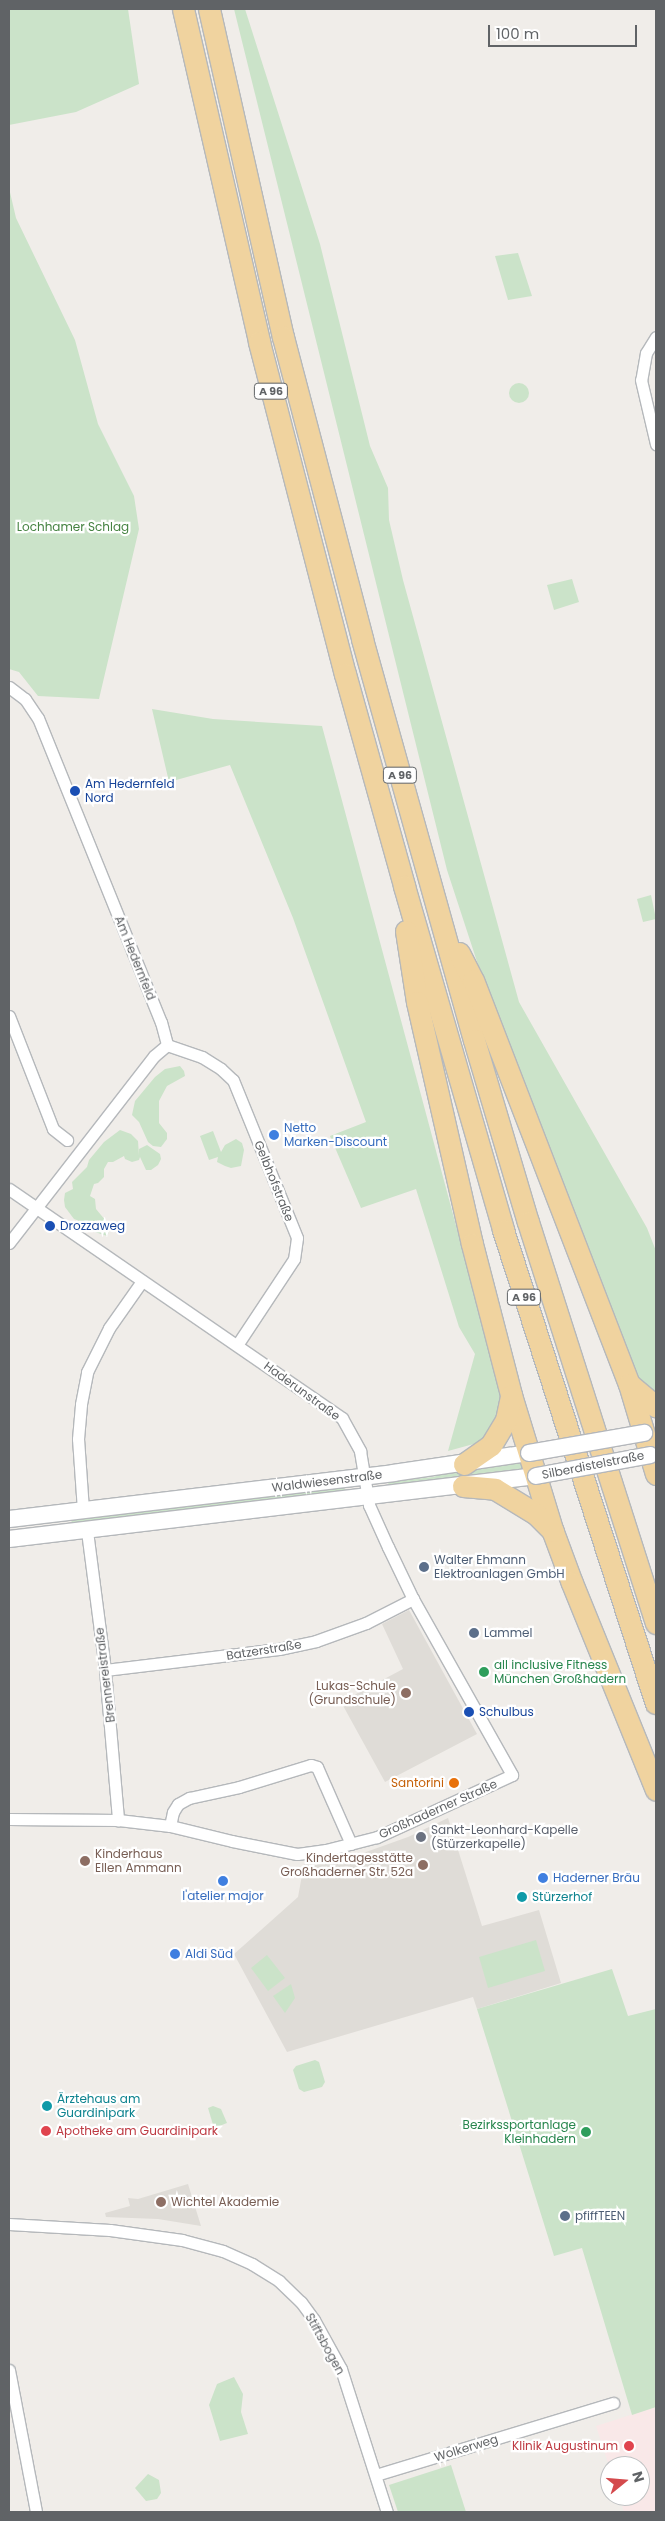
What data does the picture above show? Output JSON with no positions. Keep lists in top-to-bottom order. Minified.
{"streets":{"highway":["A 96"],"main road":["Silberdistelstraße","Waldwiesenstraße"],"street":["Am Hedernfeld","Gelbhofstraße","Haderunstraße","Batzerstraße","Brennereistraße","Großhaderner Straße","Stiftsbogen","Wolkerweg"]},"crossings":[["Am Hedernfeld","Gelbhofstraße"],["Gelbhofstraße","Haderunstraße"],["Haderunstraße","Waldwiesenstraße"],["Haderunstraße","Batzerstraße"],["Haderunstraße","Großhaderner Straße"],["Silberdistelstraße","Waldwiesenstraße"],["Waldwiesenstraße","Brennereistraße"],["Batzerstraße","Brennereistraße"],["Brennereistraße","Großhaderner Straße"],["Stiftsbogen","Wolkerweg"]],"parks":["Lochhamer Schlag"],"places":["Am Hedernfeld Nord","Netto Marken-Discount","Drozzaweg","Walter Ehmann Elektroanlagen GmbH","Lammel","all inclusive Fitness München Großhadern","Lukas-Schule (Grundschule)","Schulbus","Santorini","Sankt-Leonhard-Kapelle (Stürzerkapelle)","Kinderhaus Ellen Ammann","Kindertagesstätte Großhaderner Str. 52a","Haderner Bräu","l'atelier major","Stürzerhof","Aldi Süd","Ärztehaus am Guardinipark","Apotheke am Guardinipark","Bezirkssportanlage Kleinhadern","Wichtel Akademie","pfiffTEEN","Klinik Augustinum"],"scale_bar":"100 m","north":"right"}
